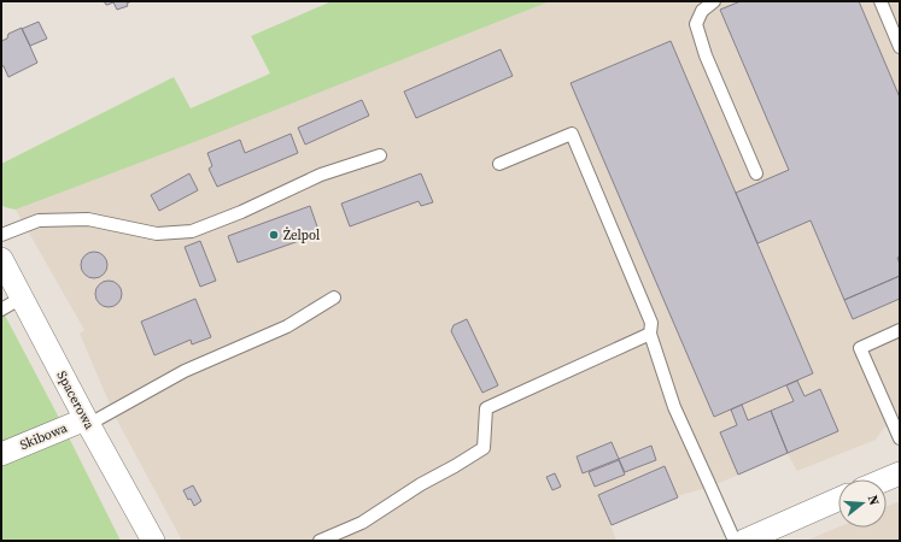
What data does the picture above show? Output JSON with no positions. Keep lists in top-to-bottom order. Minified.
{"streets":{"street":["Spacerowa","Skibowa"]},"crossings":[["Spacerowa","Skibowa"]],"places":["Żelpol"],"north":"right"}
